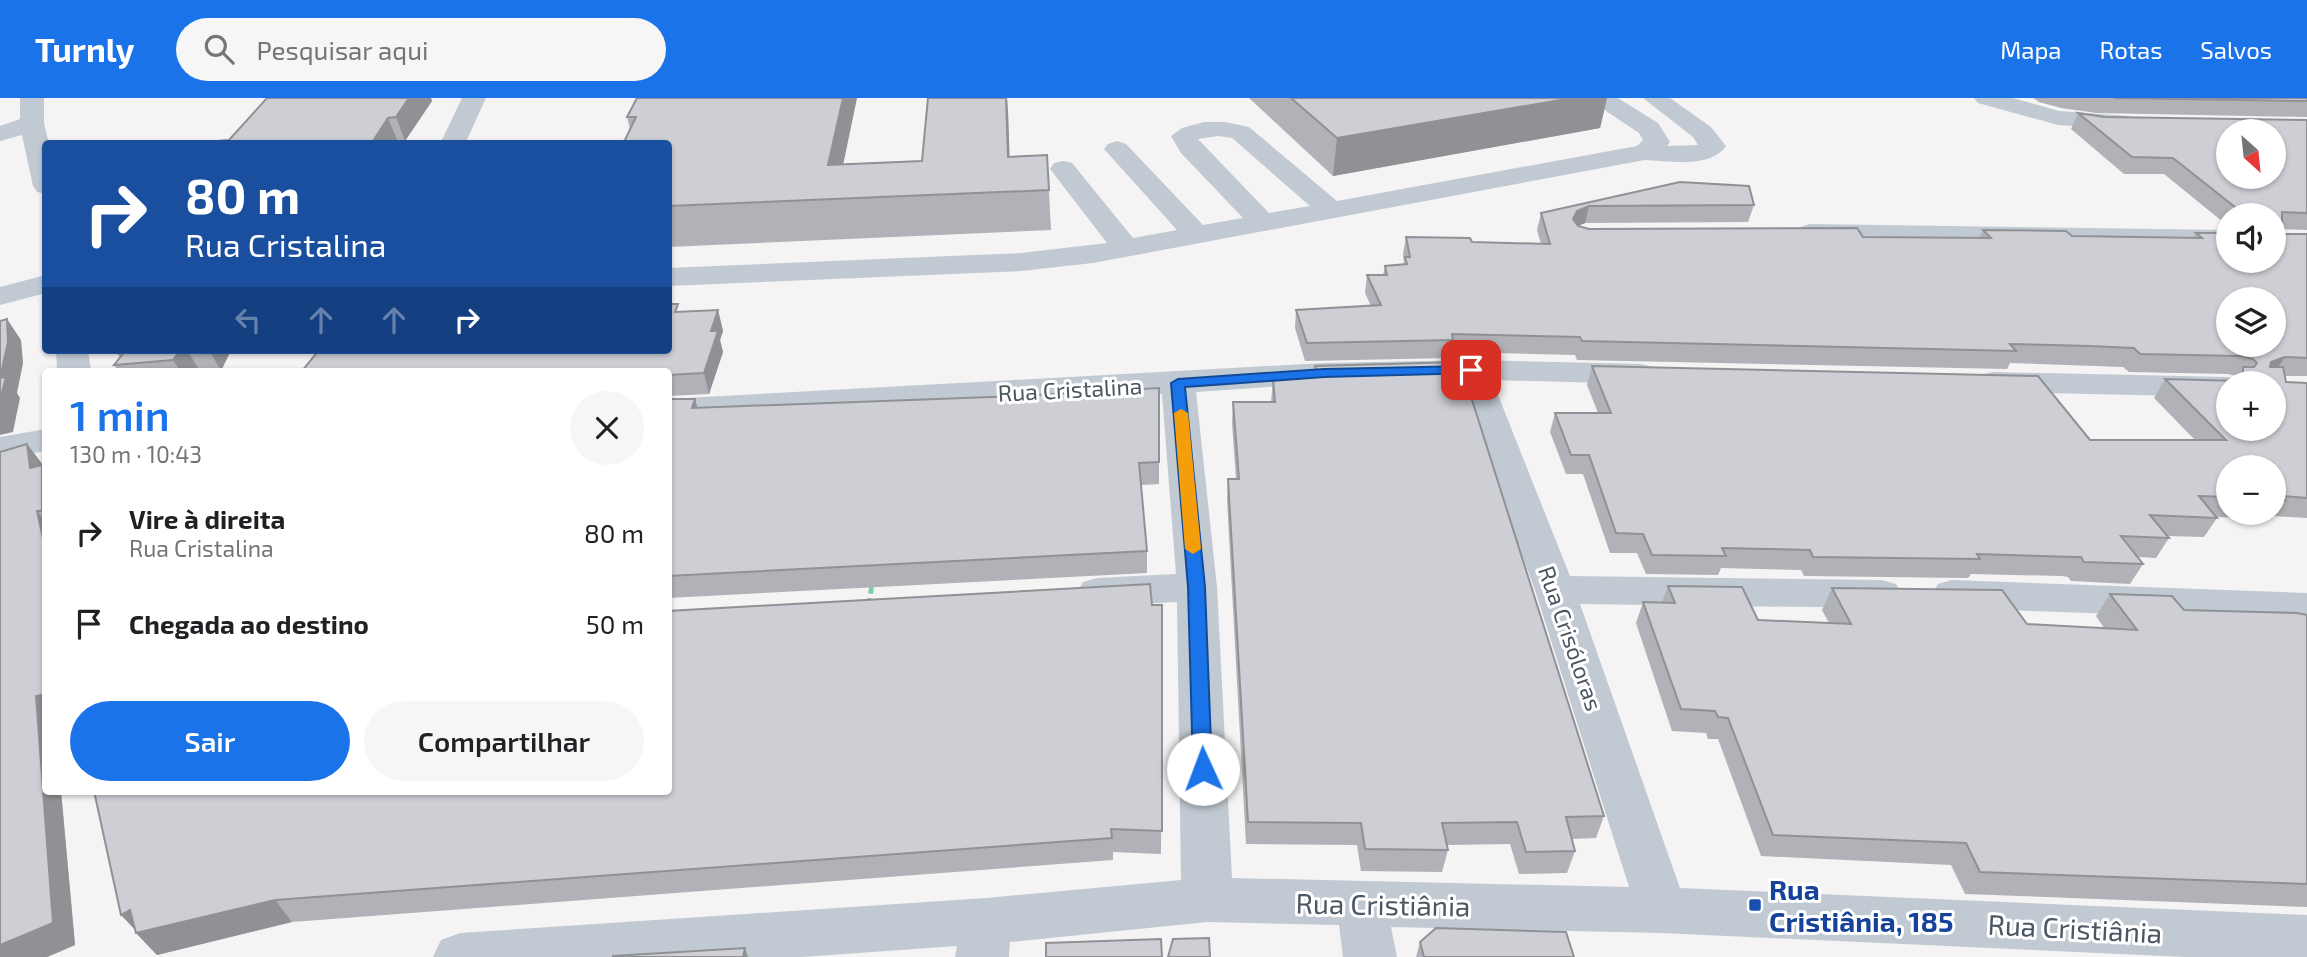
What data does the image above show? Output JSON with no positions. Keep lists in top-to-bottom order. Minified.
{"streets":{"street":["Rua Cristalina","Rua Crisóloras","Rua Cristiânia"]},"crossings":[["Rua Cristalina","Rua Crisóloras"],["Rua Crisóloras","Rua Cristiânia"]],"places":{"transit":["Rua Cristiânia, 185"]},"north":"bottom right","page":{"header":"Turnly","search":"Pesquisar aqui","nav":["Mapa","Rotas","Salvos"],"map_buttons":["+","−"],"turn":["80 m","Rua Cristalina"],"heading":["1 min","130 m · 10:43"],"list":[{"name":"Vire à direita","note":"Rua Cristalina","value":"80 m"},{"name":"Chegada ao destino","value":"50 m"}],"buttons":["Sair","Compartilhar"]}}
